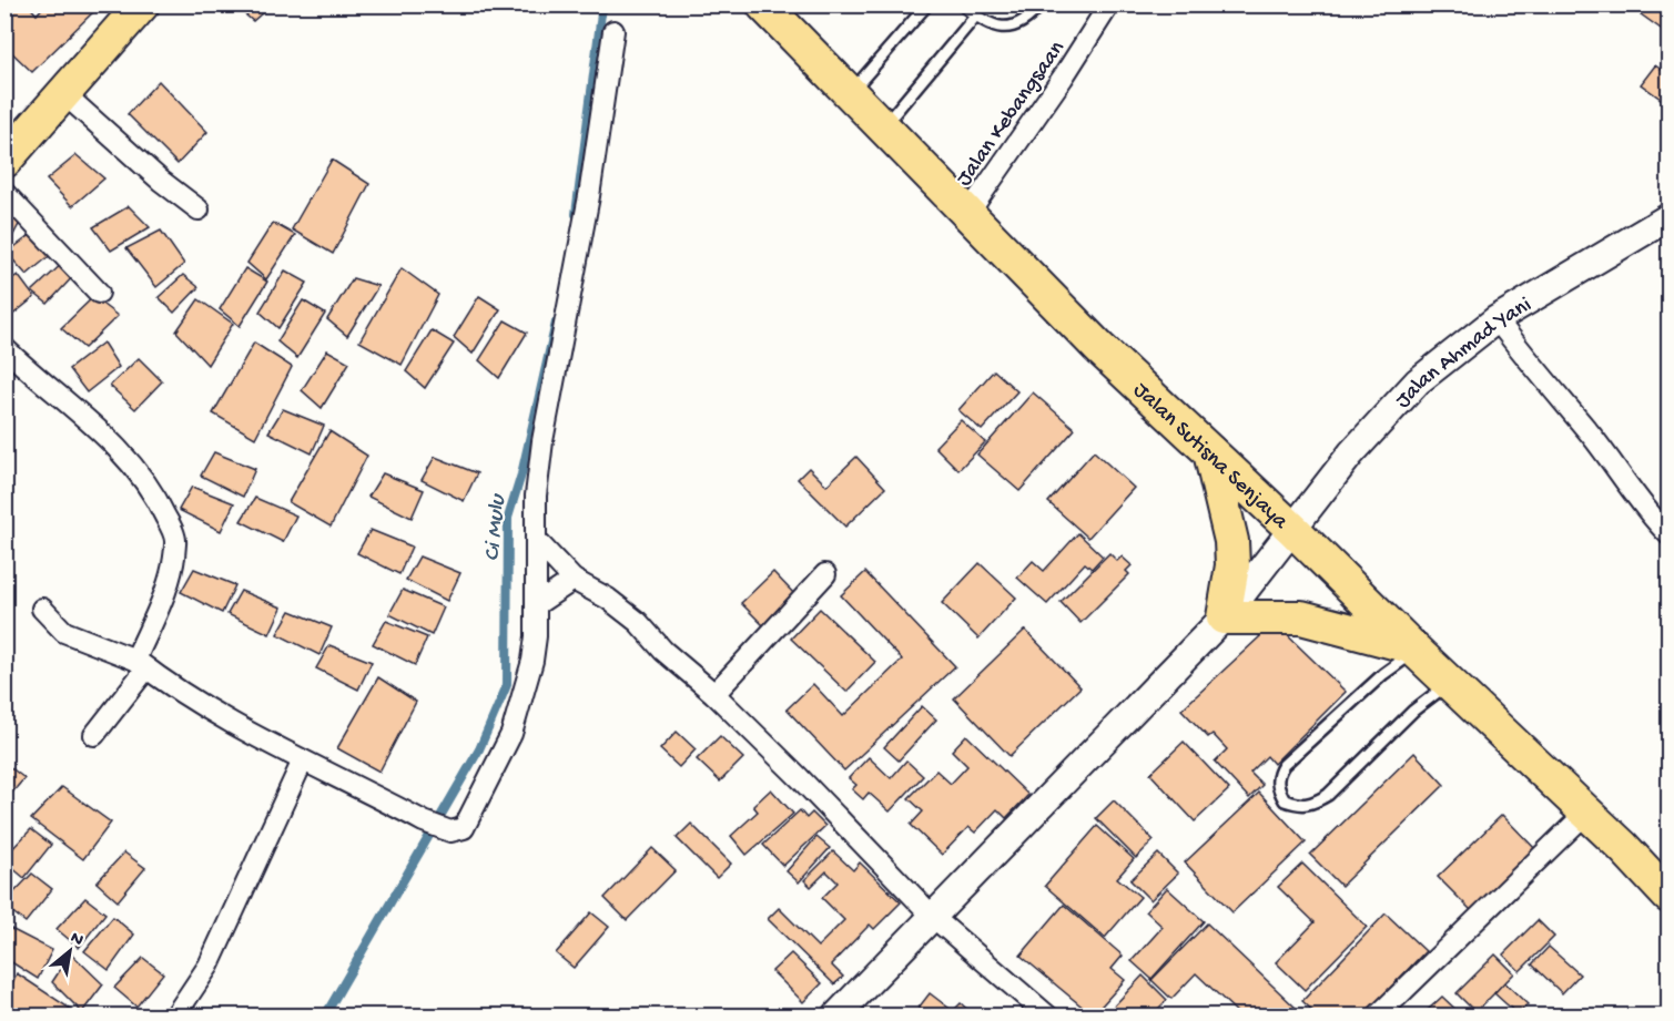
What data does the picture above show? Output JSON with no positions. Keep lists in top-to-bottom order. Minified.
{"streets":{"main road":["Jalan Sutisna Senjaya"],"street":["Jalan Kebangsaan","Jalan Ahmad Yani"]},"crossings":[["Jalan Kebangsaan","Jalan Sutisna Senjaya"],["Jalan Ahmad Yani","Jalan Sutisna Senjaya"]],"water":["Ci Mulu"],"north":"top right"}
